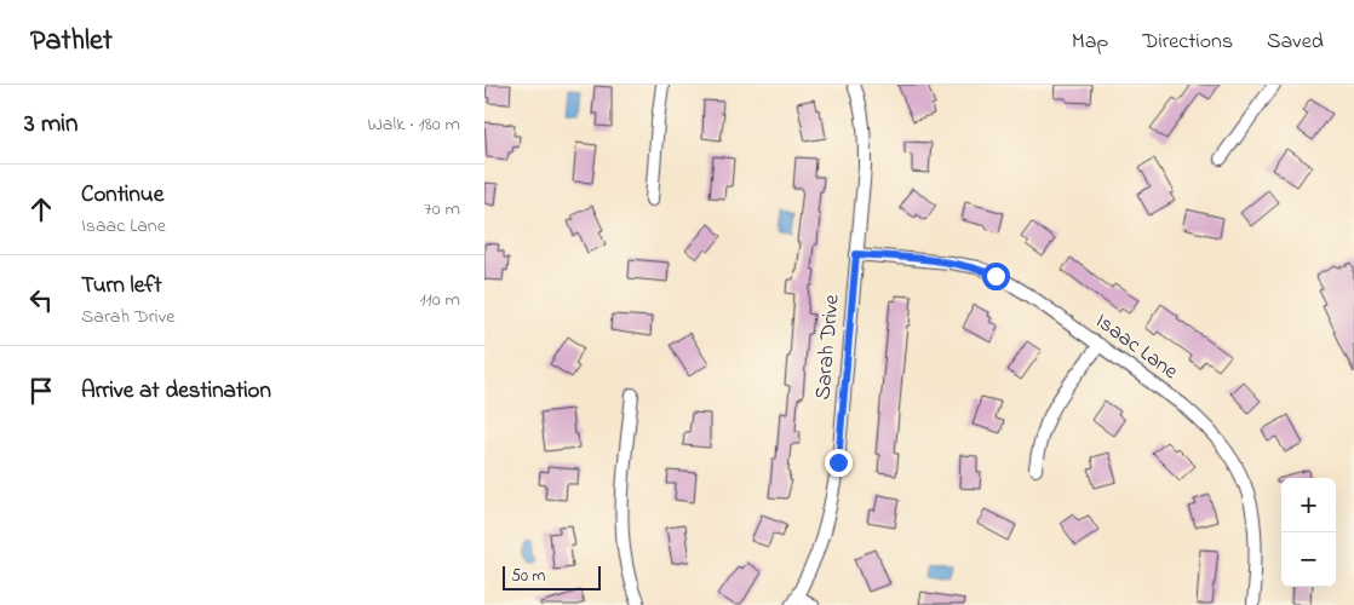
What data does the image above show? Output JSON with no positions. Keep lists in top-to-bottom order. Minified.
{"streets":{"street":["Sarah Drive","Isaac Lane"]},"crossings":[["Sarah Drive","Isaac Lane"]],"scale_bar":"50 m","page":{"header":"Pathlet","nav":["Map","Directions","Saved"],"heading":["3 min","Walk · 180 m"],"list":[["Continue","Isaac Lane","70 m"],["Turn left","Sarah Drive","110 m"],"Arrive at destination"],"map_buttons":["+","−"],"scale":"50 m"}}
